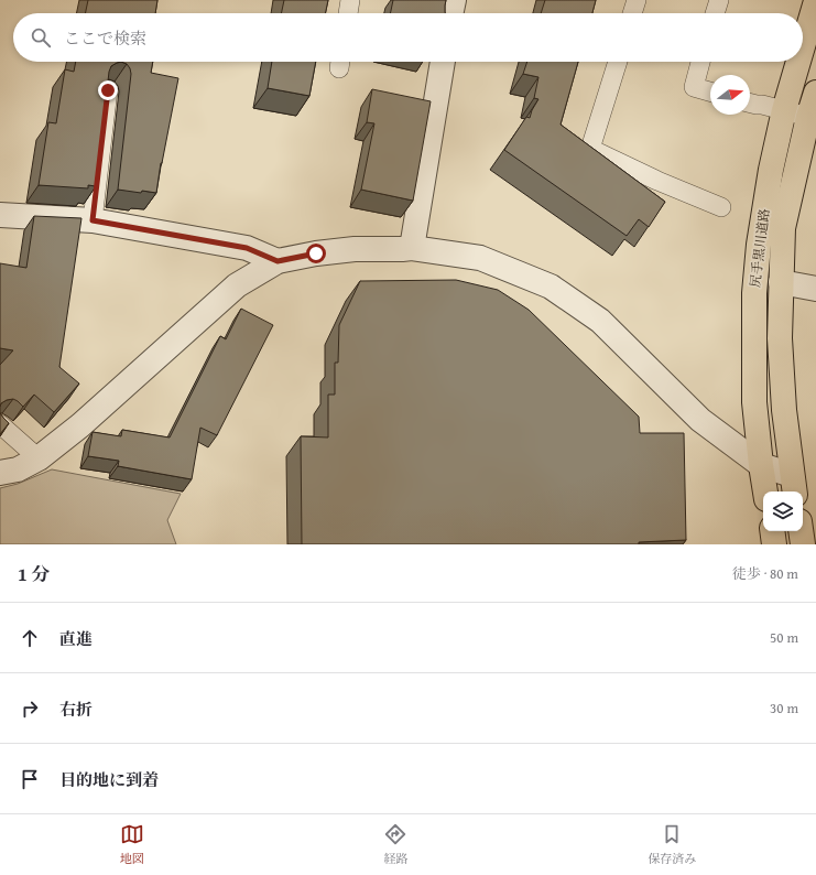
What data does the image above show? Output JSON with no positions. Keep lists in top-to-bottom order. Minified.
{"streets":{"main road":["尻手黒川道路"]},"north":"right","page":{"search":"ここで検索","heading":["1 分","徒歩 · 80 m"],"list":[["直進","50 m"],["右折","30 m"],"目的地に到着"],"nav":["地図","経路","保存済み"]}}
